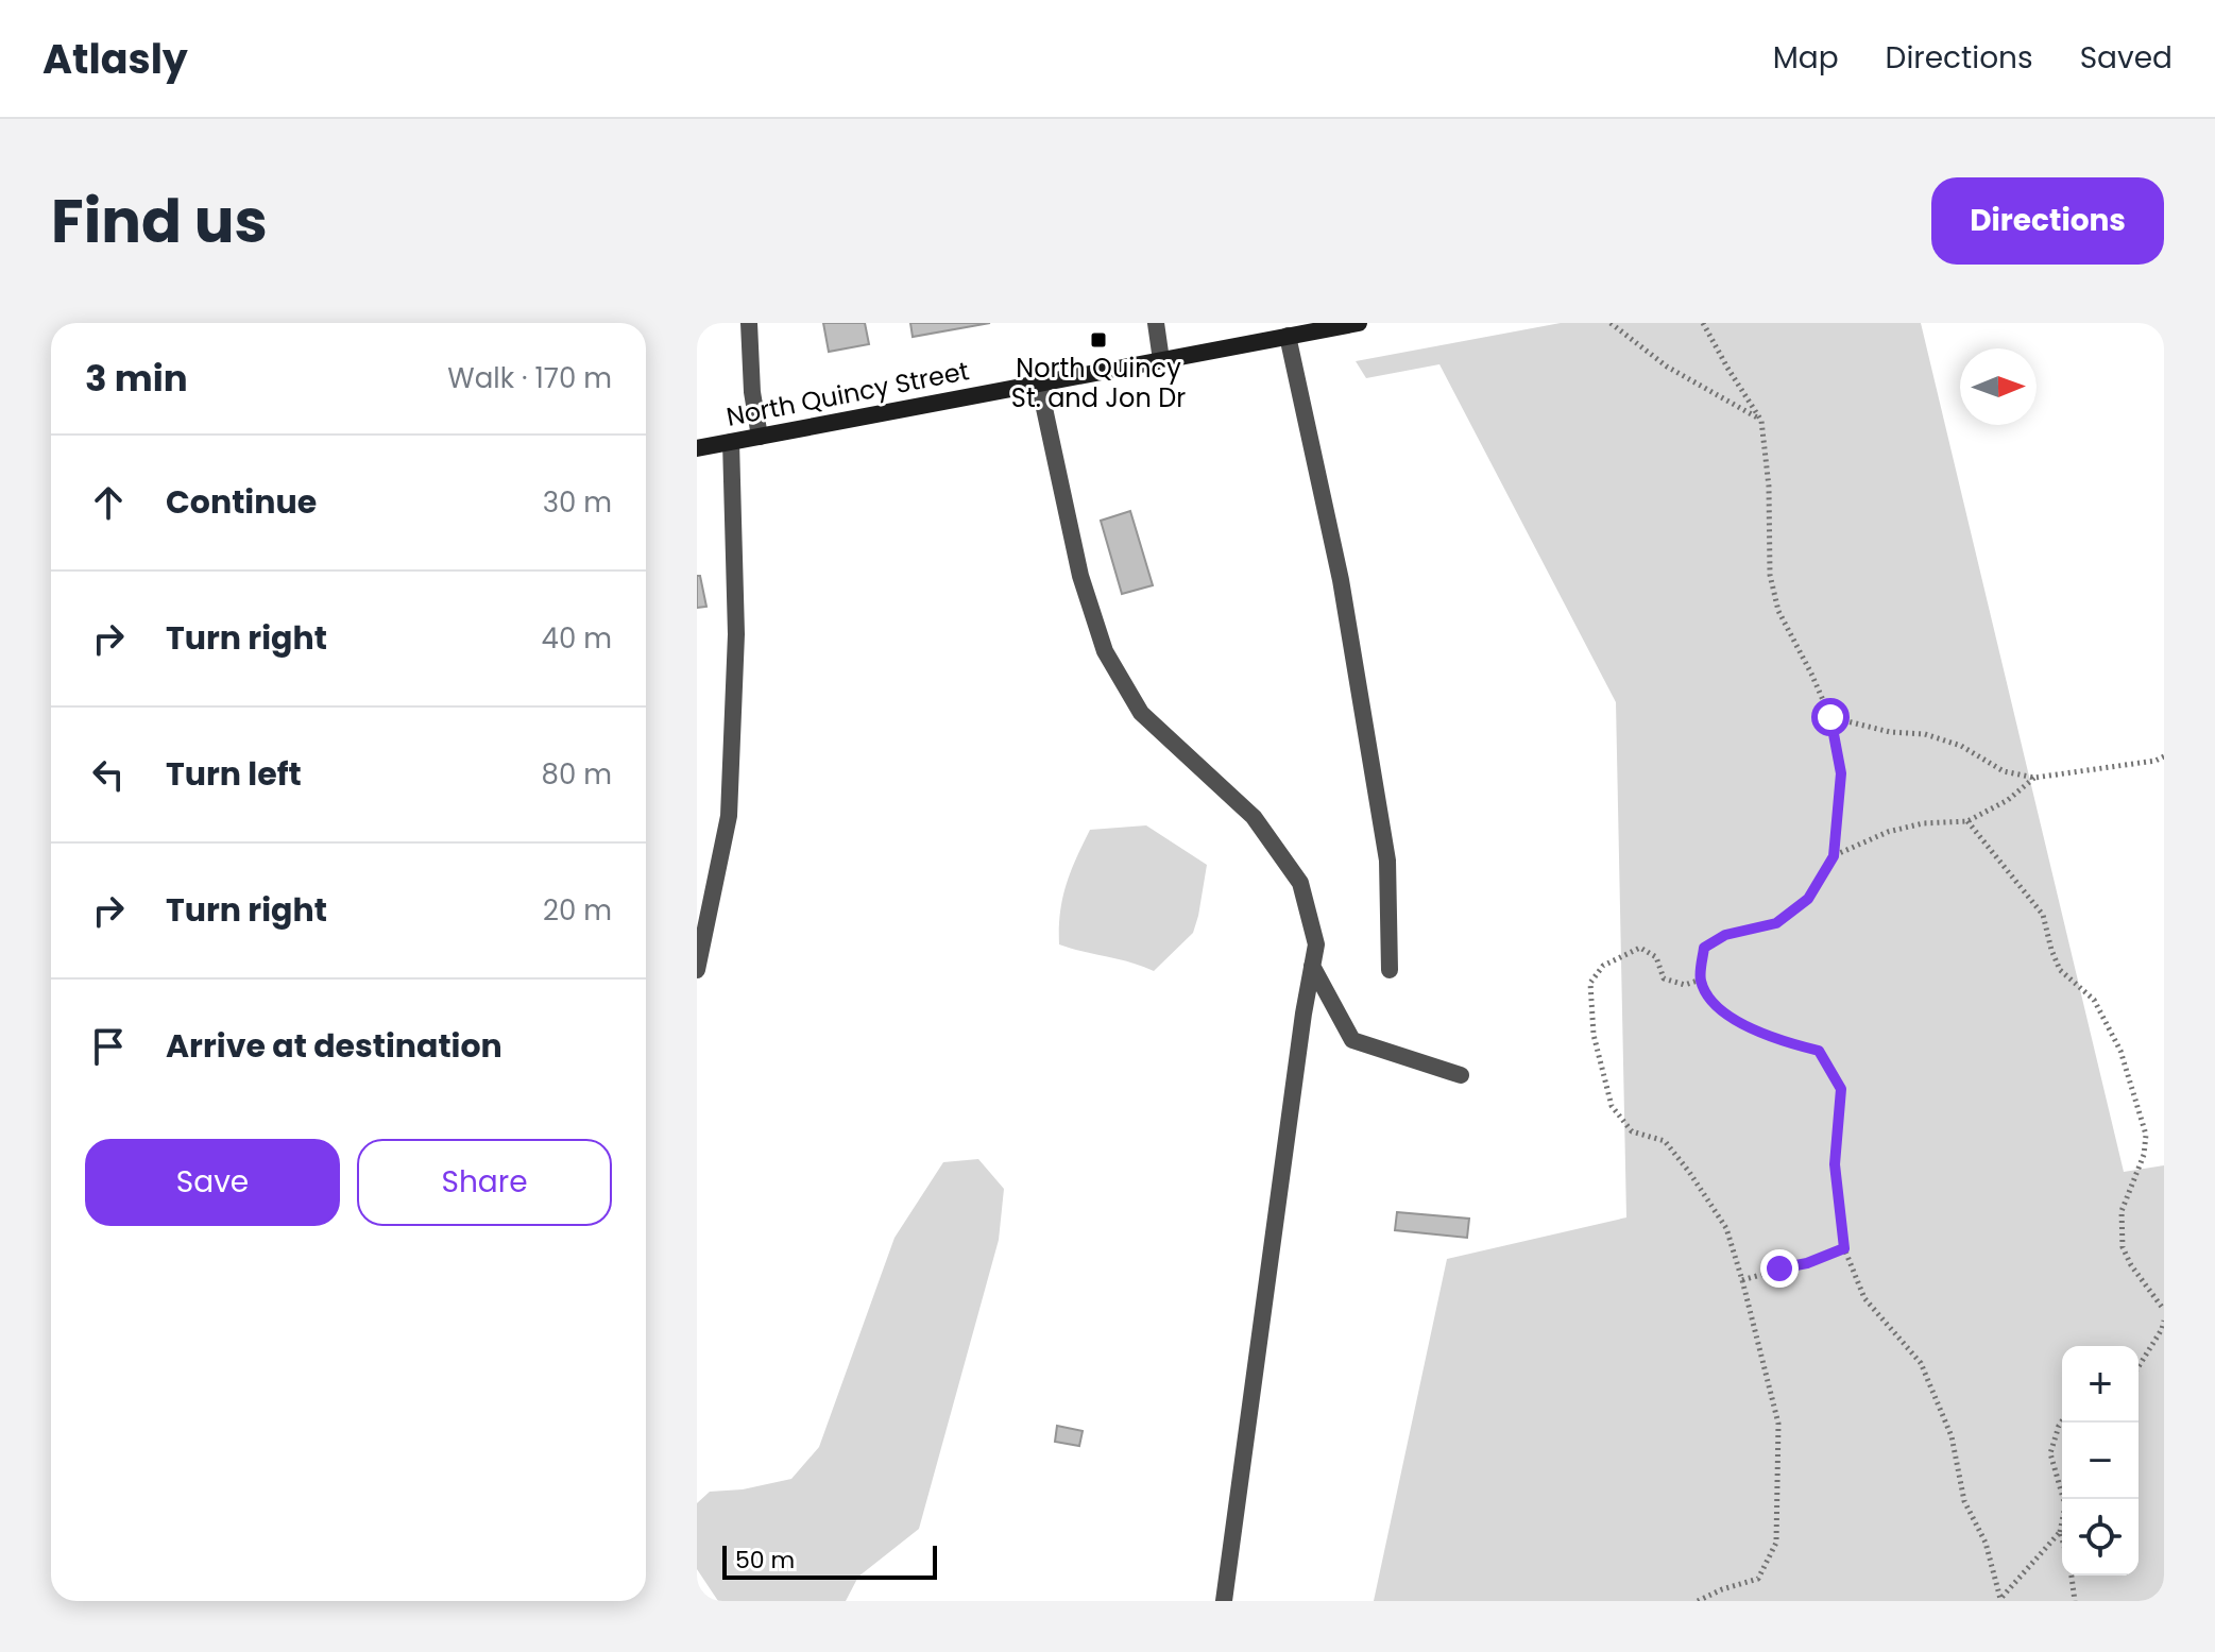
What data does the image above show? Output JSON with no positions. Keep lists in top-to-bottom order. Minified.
{"streets":{"main road":["North Quincy Street"]},"places":{"transit":["North Quincy St. and Jon Dr"]},"scale_bar":"50 m","north":"right","page":{"header":"Atlasly","nav":["Map","Directions","Saved"],"title":"Find us","buttons":["Directions",["Save","Share"]],"heading":["3 min","Walk · 170 m"],"list":[["Continue","30 m"],["Turn right","40 m"],["Turn left","80 m"],["Turn right","20 m"],"Arrive at destination"],"map_buttons":["+","−"],"scale":"50 m"}}
